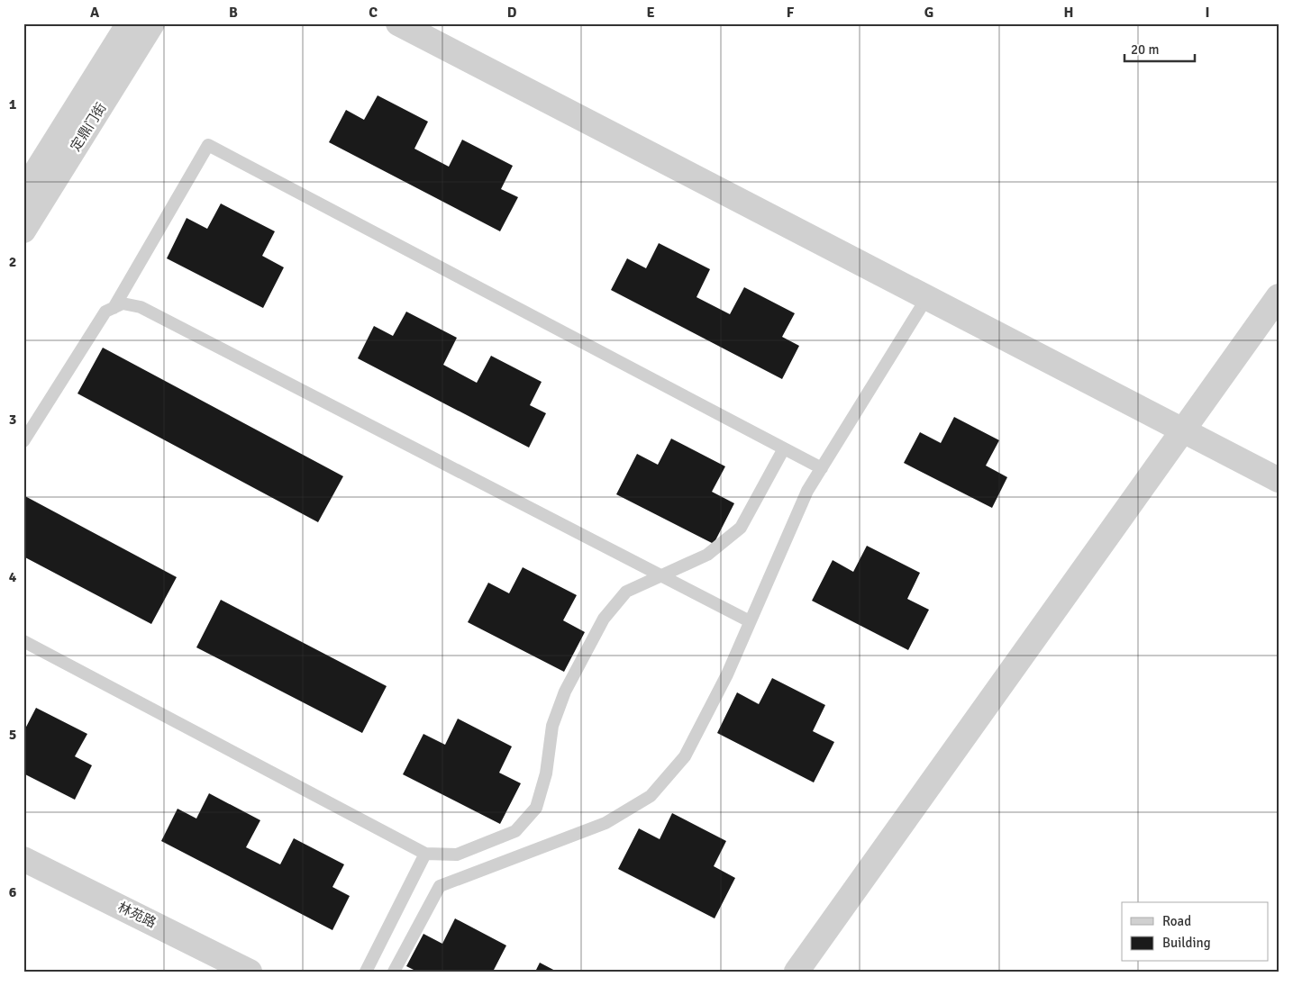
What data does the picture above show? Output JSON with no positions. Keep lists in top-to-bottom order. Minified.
{"streets":{"street":["定鼎门街","林苑路"]},"legend":["Road","Building"],"scale_bar":"20 m","grid":{"columns":["A","B","C","D","E","F","G","H","I"],"rows":["1","2","3","4","5","6"]}}
